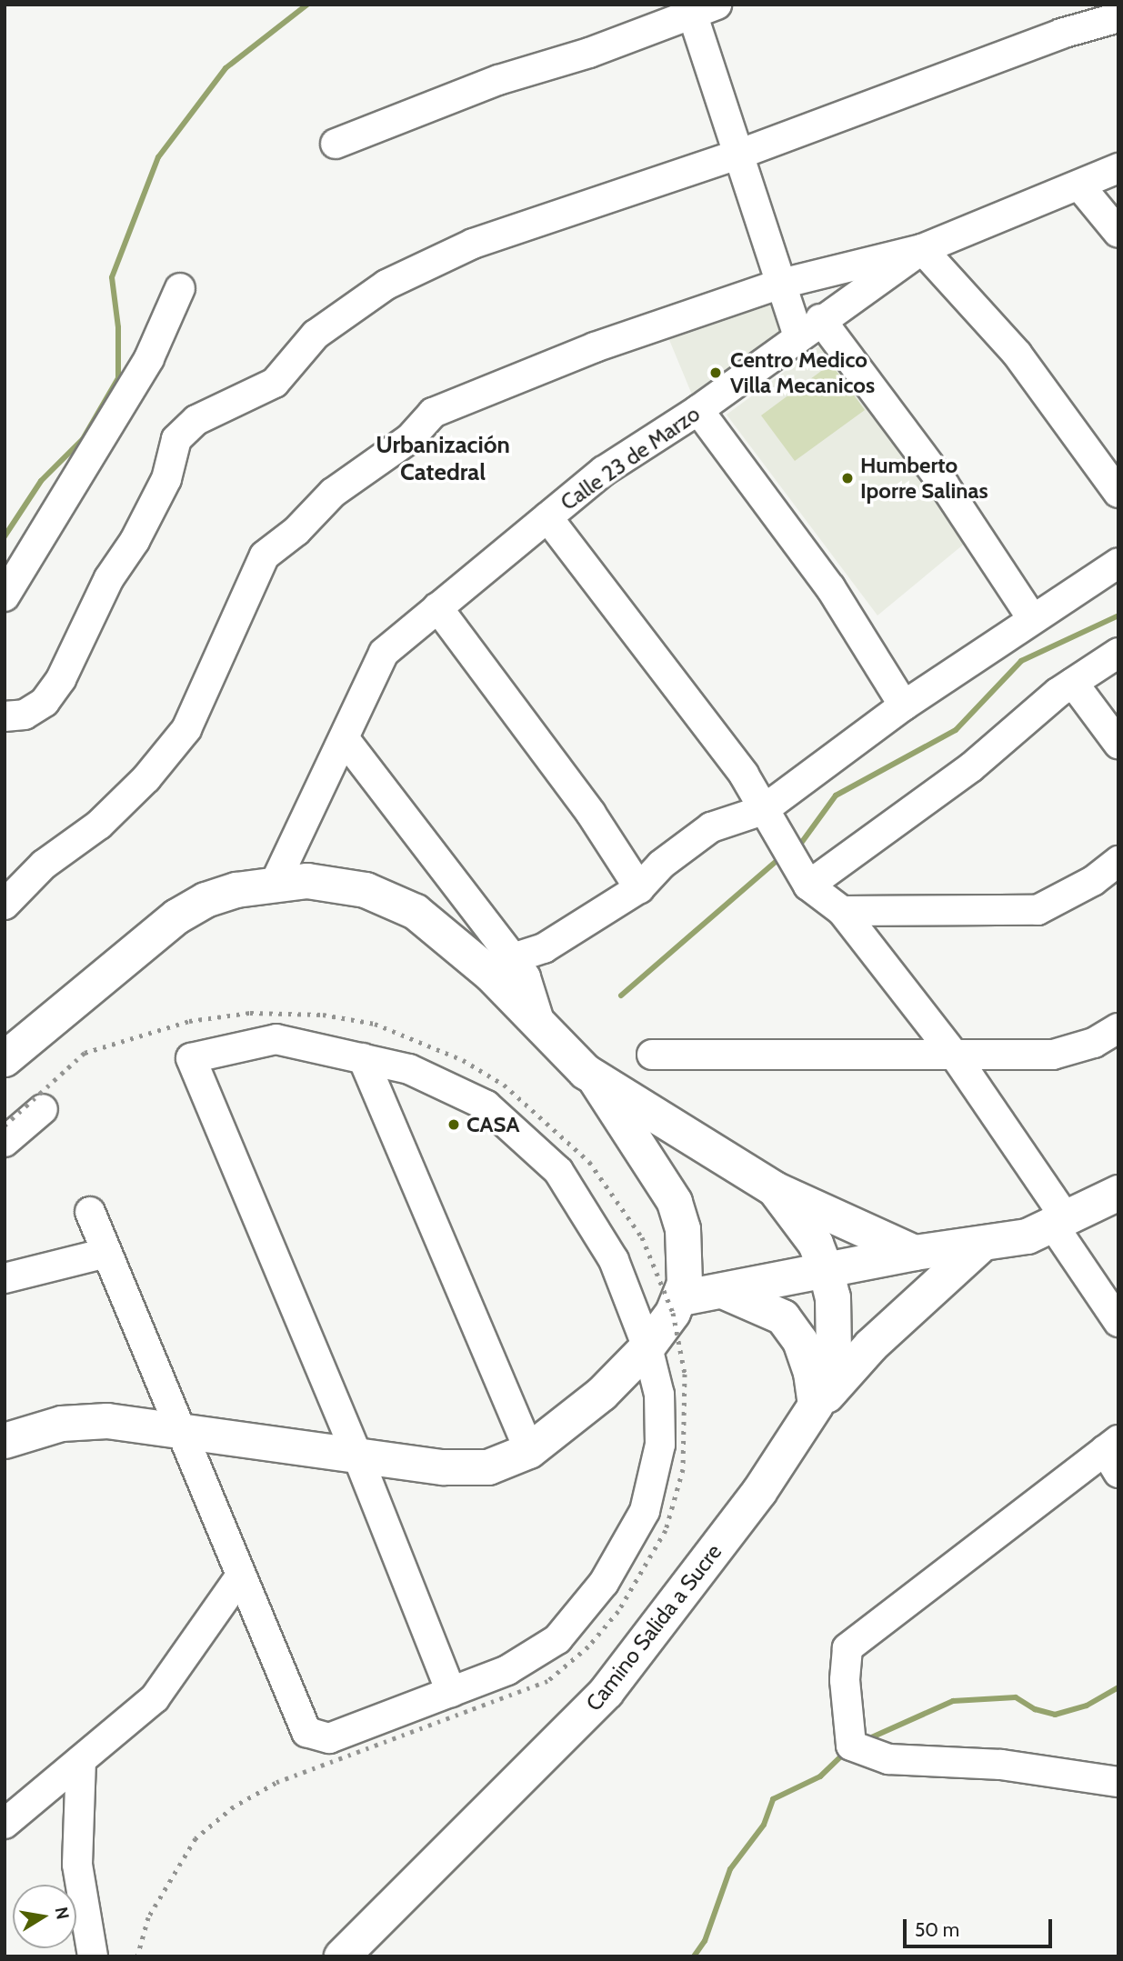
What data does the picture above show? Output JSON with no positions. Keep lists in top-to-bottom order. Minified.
{"streets":{"main road":["Camino Salida a Sucre"],"street":["Calle 23 de Marzo"]},"districts":["Urbanización Catedral"],"places":["Centro Medico Villa Mecanicos","Humberto Iporre Salinas","CASA"],"scale_bar":"50 m","north":"right"}
